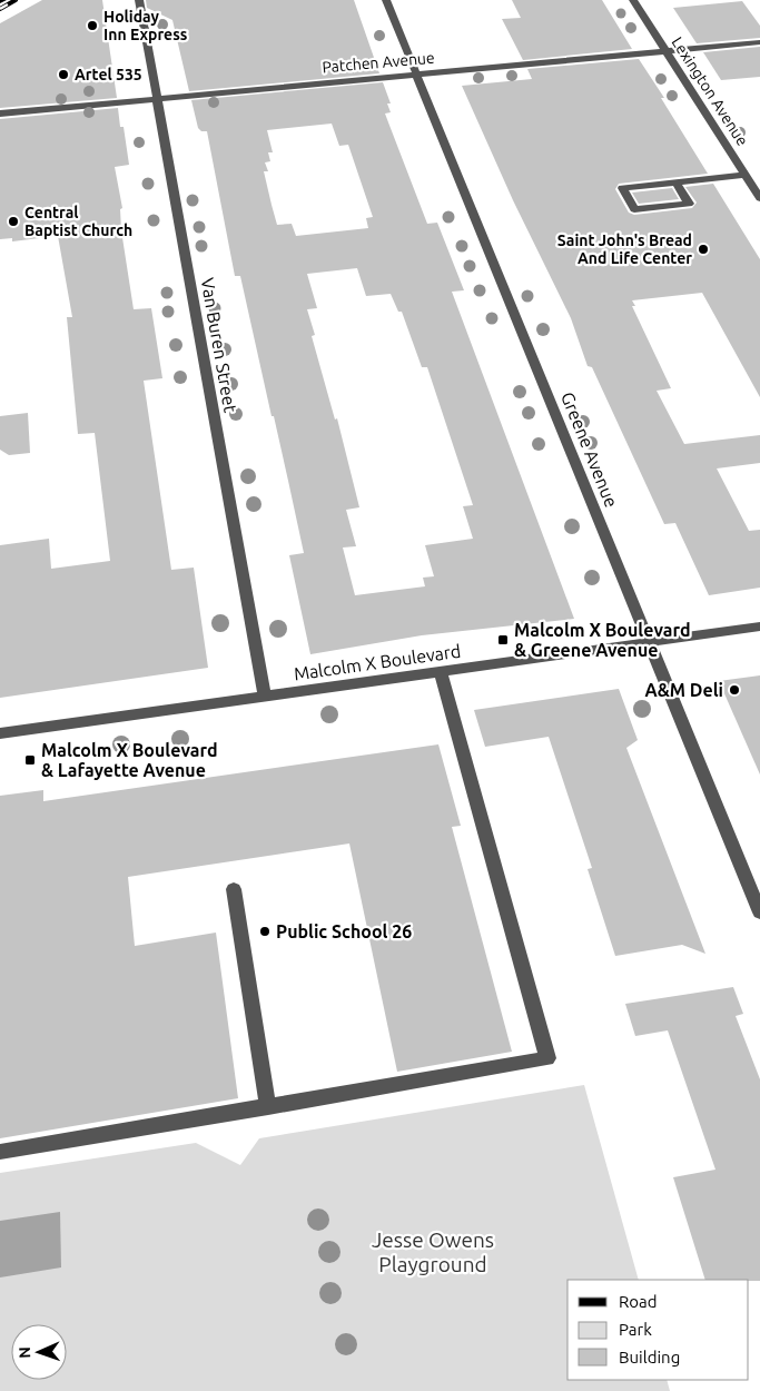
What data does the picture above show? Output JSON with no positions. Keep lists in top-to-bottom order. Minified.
{"streets":{"street":["Patchen Avenue","Lexington Avenue","Van Buren Street","Greene Avenue","Malcolm X Boulevard"]},"crossings":[["Patchen Avenue","Lexington Avenue"],["Patchen Avenue","Van Buren Street"],["Patchen Avenue","Greene Avenue"],["Van Buren Street","Malcolm X Boulevard"],["Greene Avenue","Malcolm X Boulevard"]],"parks":["Jesse Owens Playground"],"places":{"other":["Holiday Inn Express","Artel 535","Central Baptist Church","Saint John's Bread And Life Center","A&M Deli","Public School 26"],"transit":["Malcolm X Boulevard & Greene Avenue","Malcolm X Boulevard & Lafayette Avenue"]},"legend":["Road","Park","Building"],"north":"left"}
